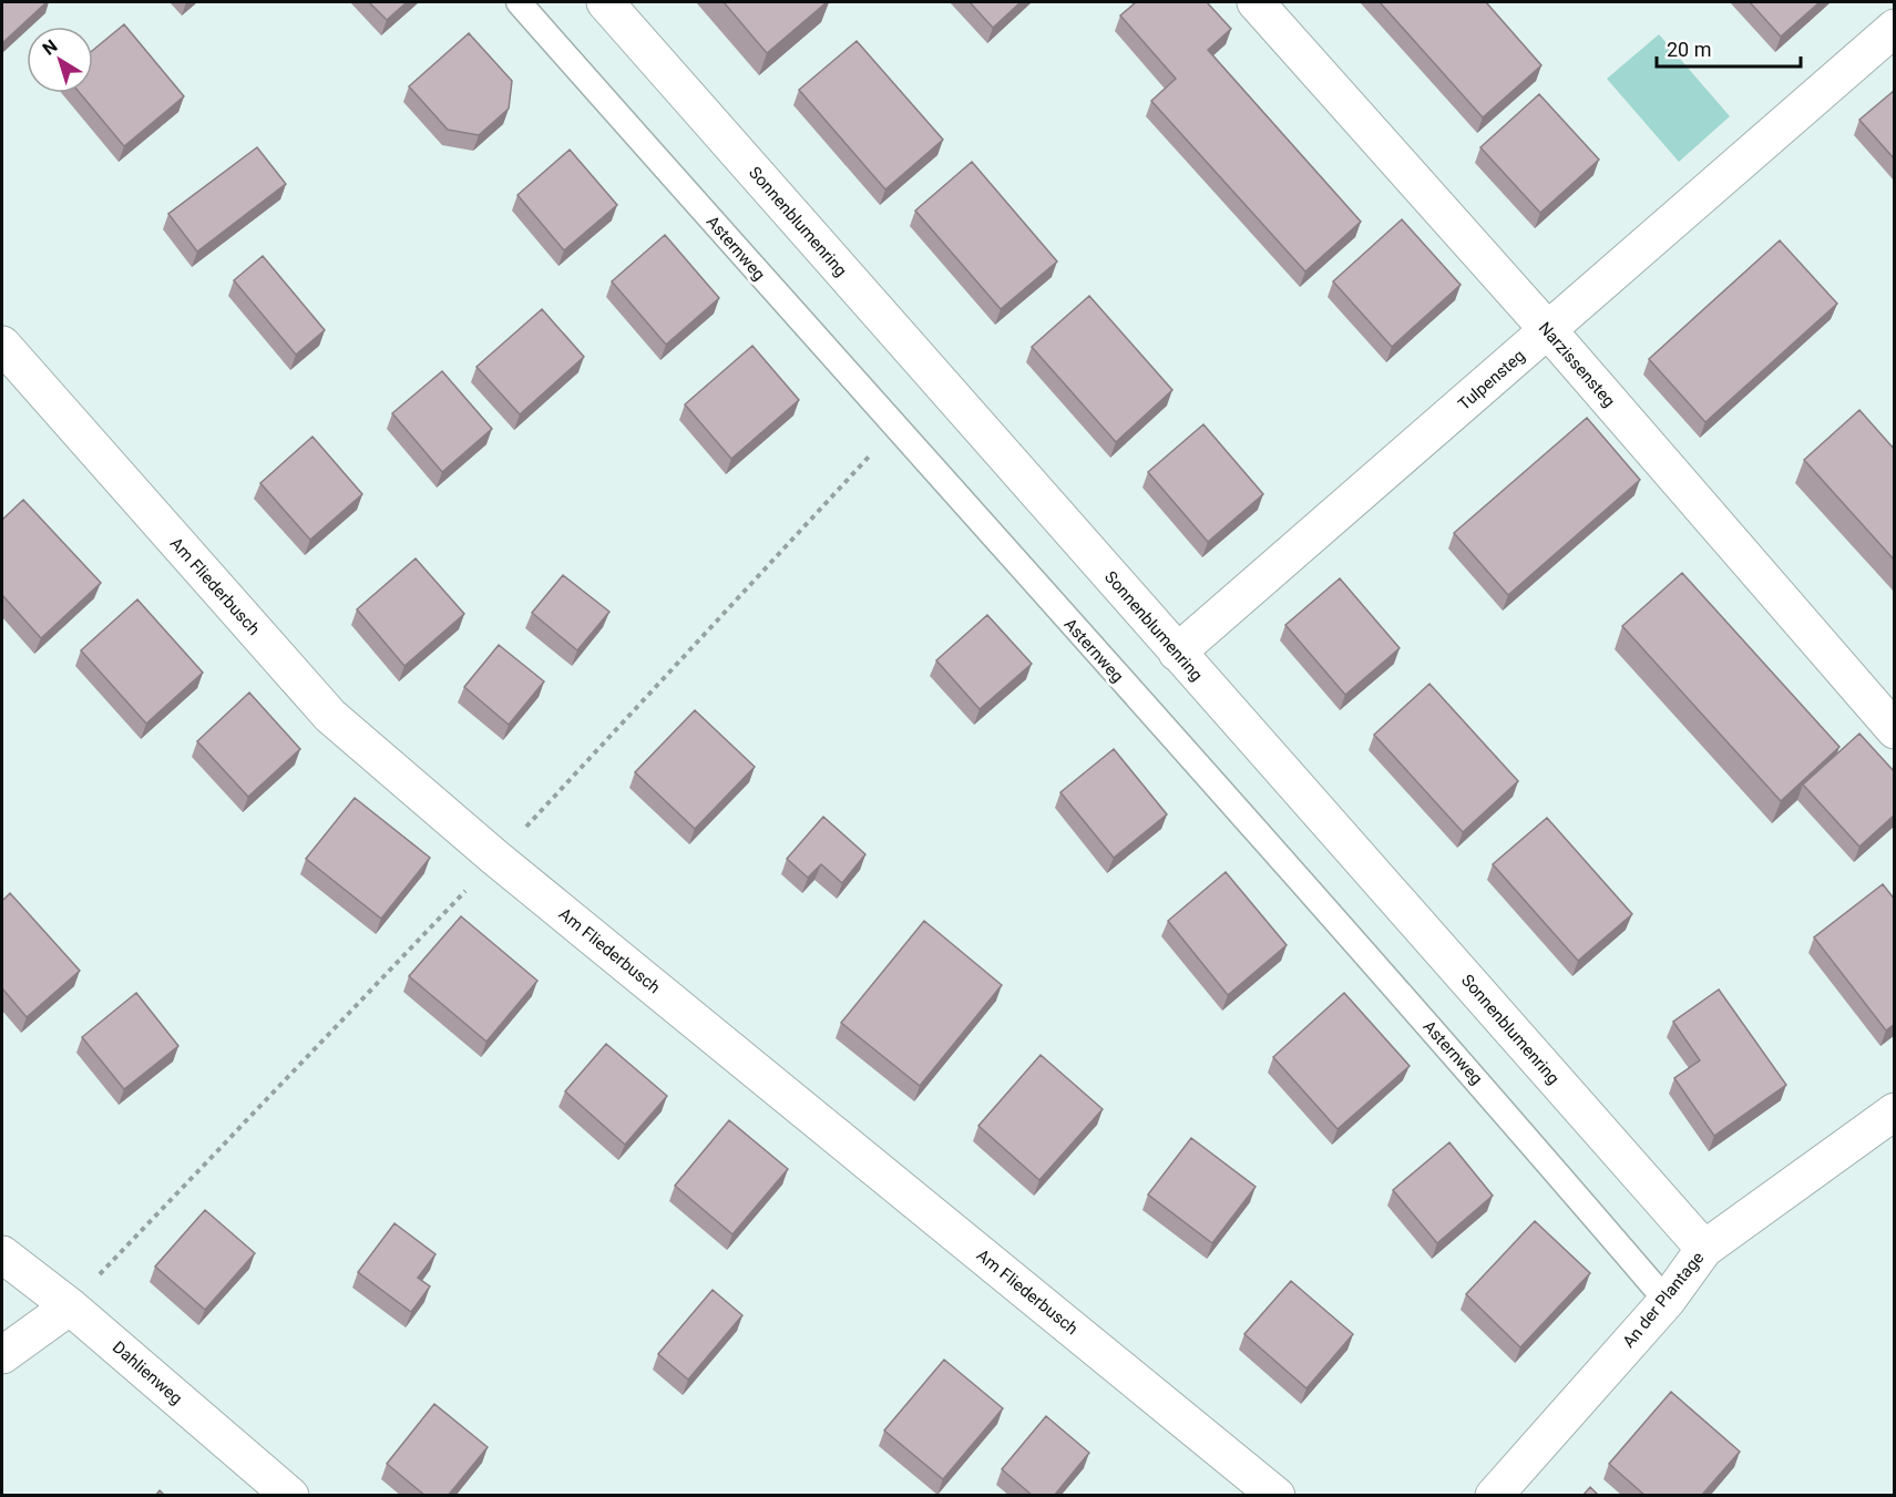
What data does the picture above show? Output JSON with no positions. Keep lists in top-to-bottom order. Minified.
{"streets":{"street":["Sonnenblumenring","Narzissensteg","Tulpensteg","Am Fliederbusch","An der Plantage","Dahlienweg"],"lane":["Asternweg"]},"crossings":[["Sonnenblumenring","Tulpensteg"],["Sonnenblumenring","An der Plantage"],["Asternweg","An der Plantage"],["Narzissensteg","Tulpensteg"]],"scale_bar":"20 m","north":"top left"}
